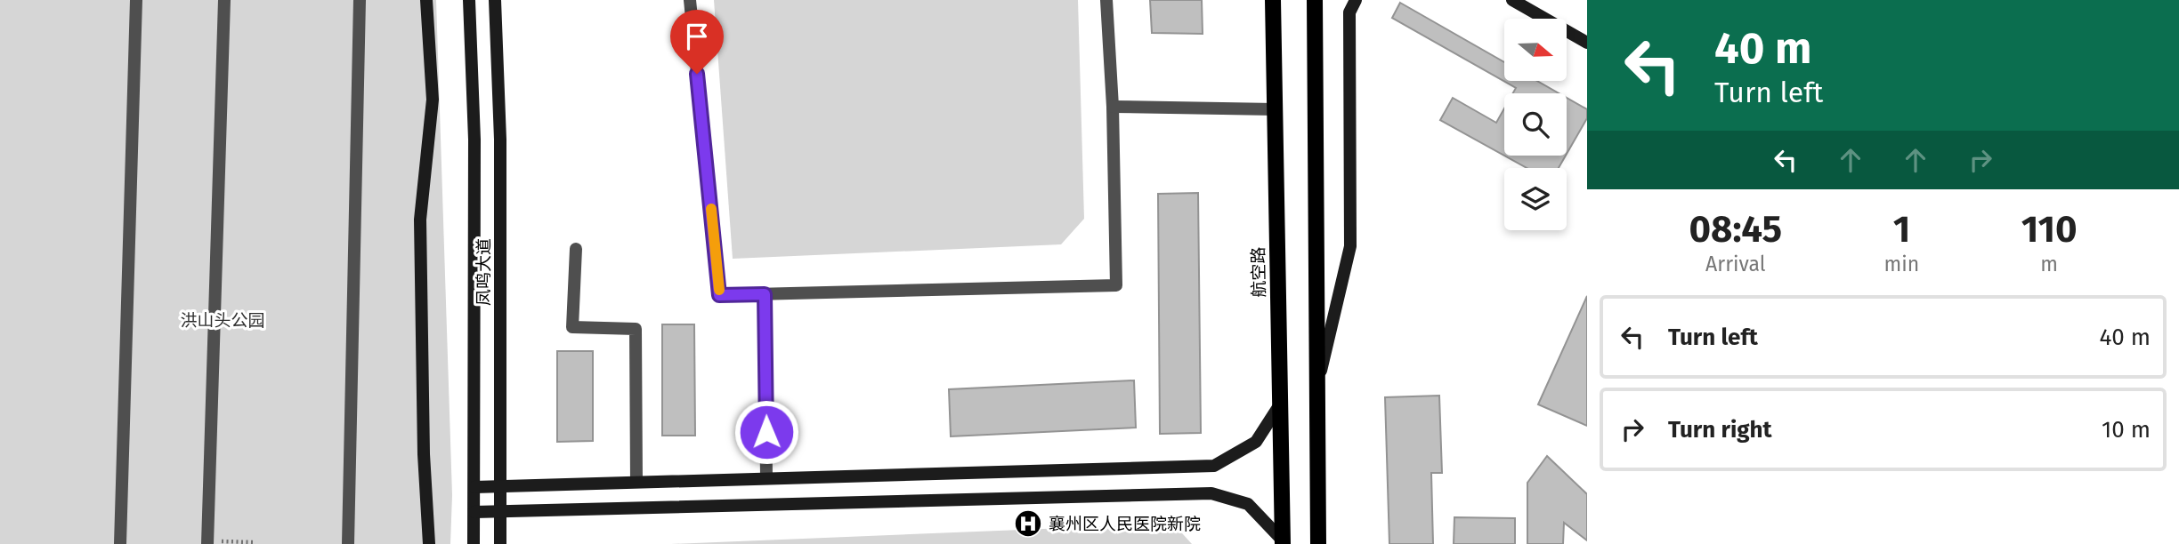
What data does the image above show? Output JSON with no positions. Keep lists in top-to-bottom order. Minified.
{"streets":{"main road":["航空路"],"street":["凤鸣大道"]},"parks":["洪山头公园"],"places":{"hospital":["襄州区人民医院新院"]},"north":"right","page":{"turn":["40 m","Turn left"],"eta":["08:45","Arrival","1","min","110","m"],"list":[{"name":"Turn left","value":"40 m"},{"name":"Turn right","value":"10 m"}]}}
